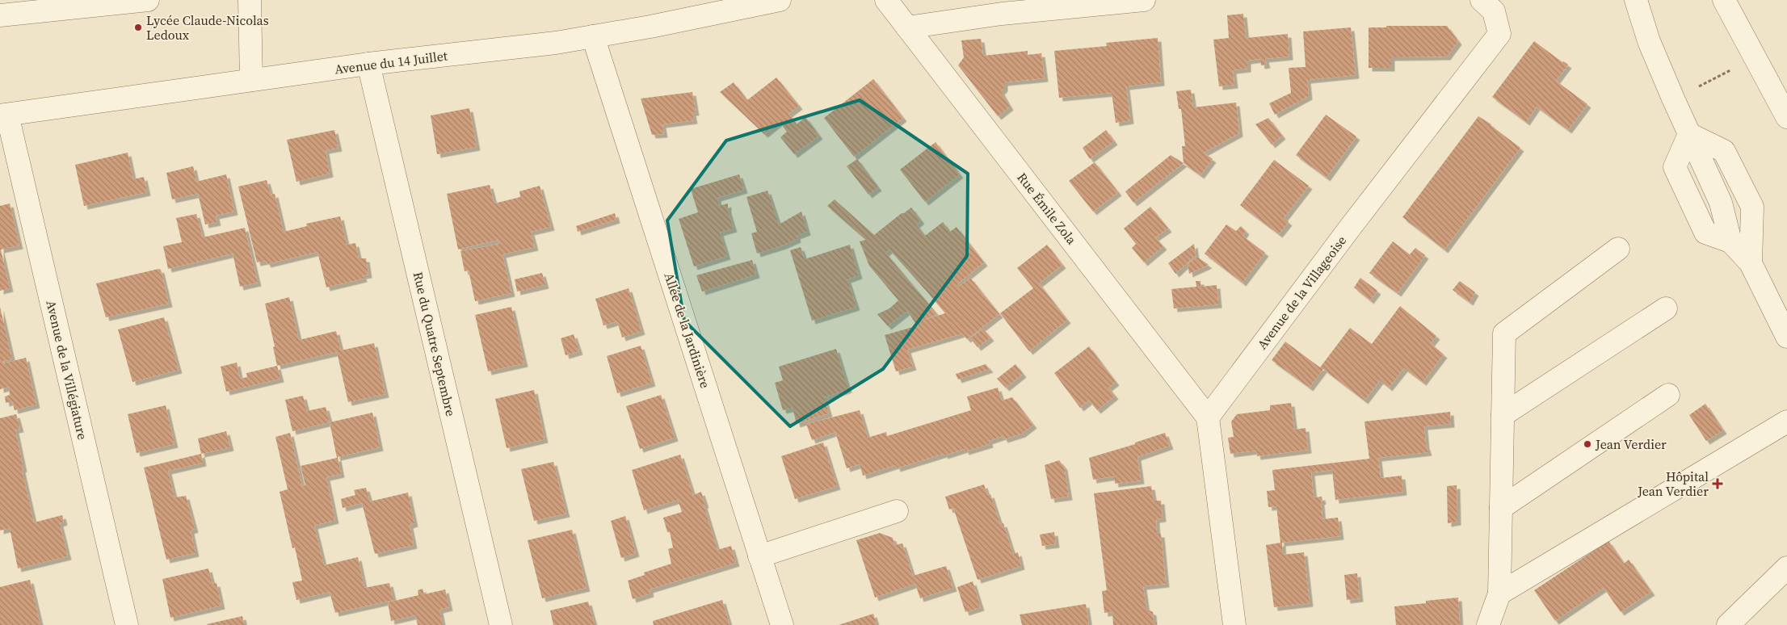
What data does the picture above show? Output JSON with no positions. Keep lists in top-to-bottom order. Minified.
{"streets":{"street":["Avenue du 14 Juillet","Rue Émile Zola","Avenue de la Villageoise","Allée de la Jardinière","Rue du Quatre Septembre","Avenue de la Villégiature"]},"crossings":[["Avenue du 14 Juillet","Allée de la Jardinière"],["Avenue du 14 Juillet","Rue du Quatre Septembre"],["Avenue du 14 Juillet","Avenue de la Villégiature"],["Rue Émile Zola","Avenue de la Villageoise"]],"places":{"other":["Lycée Claude-Nicolas Ledoux","Jean Verdier"],"health":["Hôpital Jean Verdier"]}}
